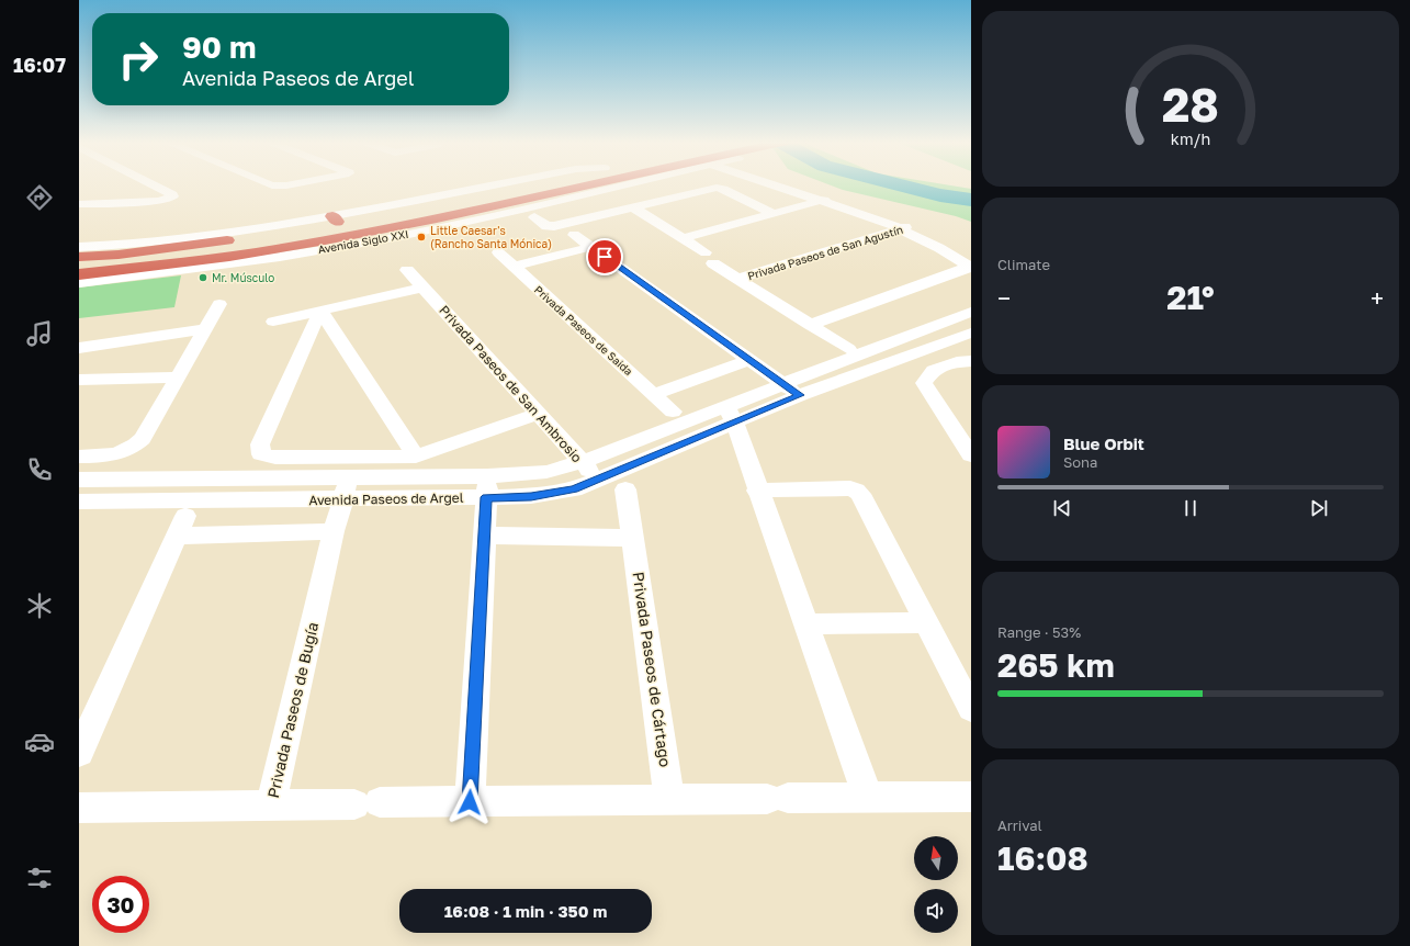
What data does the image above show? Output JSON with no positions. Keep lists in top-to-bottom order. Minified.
{"streets":{"highway":["Avenida Siglo XXI"],"street":["Privada Paseos de San Agustín","Privada Paseos de Saida","Privada Paseos de San Ambrosio","Avenida Paseos de Argel","Privada Paseos de Cártago","Privada Paseos de Bugía"]},"crossings":[["Privada Paseos de San Agustín","Avenida Paseos de Argel"],["Privada Paseos de San Ambrosio","Avenida Paseos de Argel"],["Avenida Paseos de Argel","Privada Paseos de Bugía"]],"places":["Little Caesar's (Rancho Santa Mónica)","Mr. Músculo"],"north":"top","page":{"tabs":"16:07","turn":["90 m","Avenida Paseos de Argel"],"tile":["Climate",["Range · 53%","265 km"],["Arrival","16:08"]],"heat":["−","21°","+"],"song":["Blue Orbit","Sona"],"limit":"30","trip":"16:08 · 1 min · 350 m","gauge":["28","km/h"]}}
